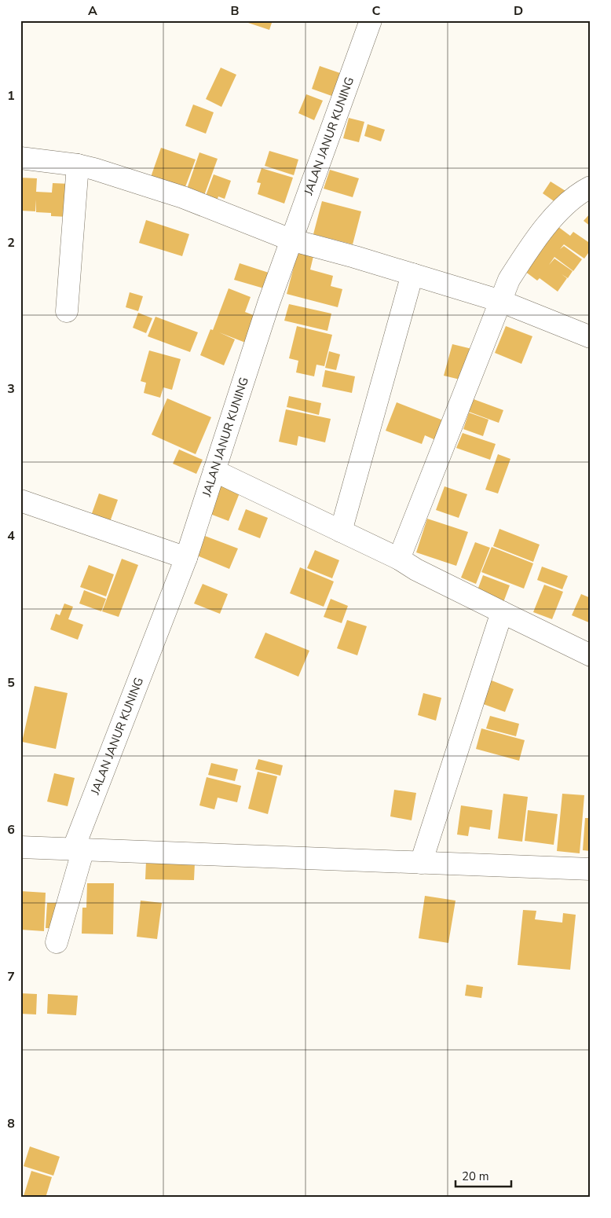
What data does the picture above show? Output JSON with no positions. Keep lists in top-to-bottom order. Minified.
{"streets":{"street":["JALAN JANUR KUNING"]},"scale_bar":"20 m","grid":{"columns":["A","B","C","D"],"rows":["1","2","3","4","5","6","7","8"]}}
